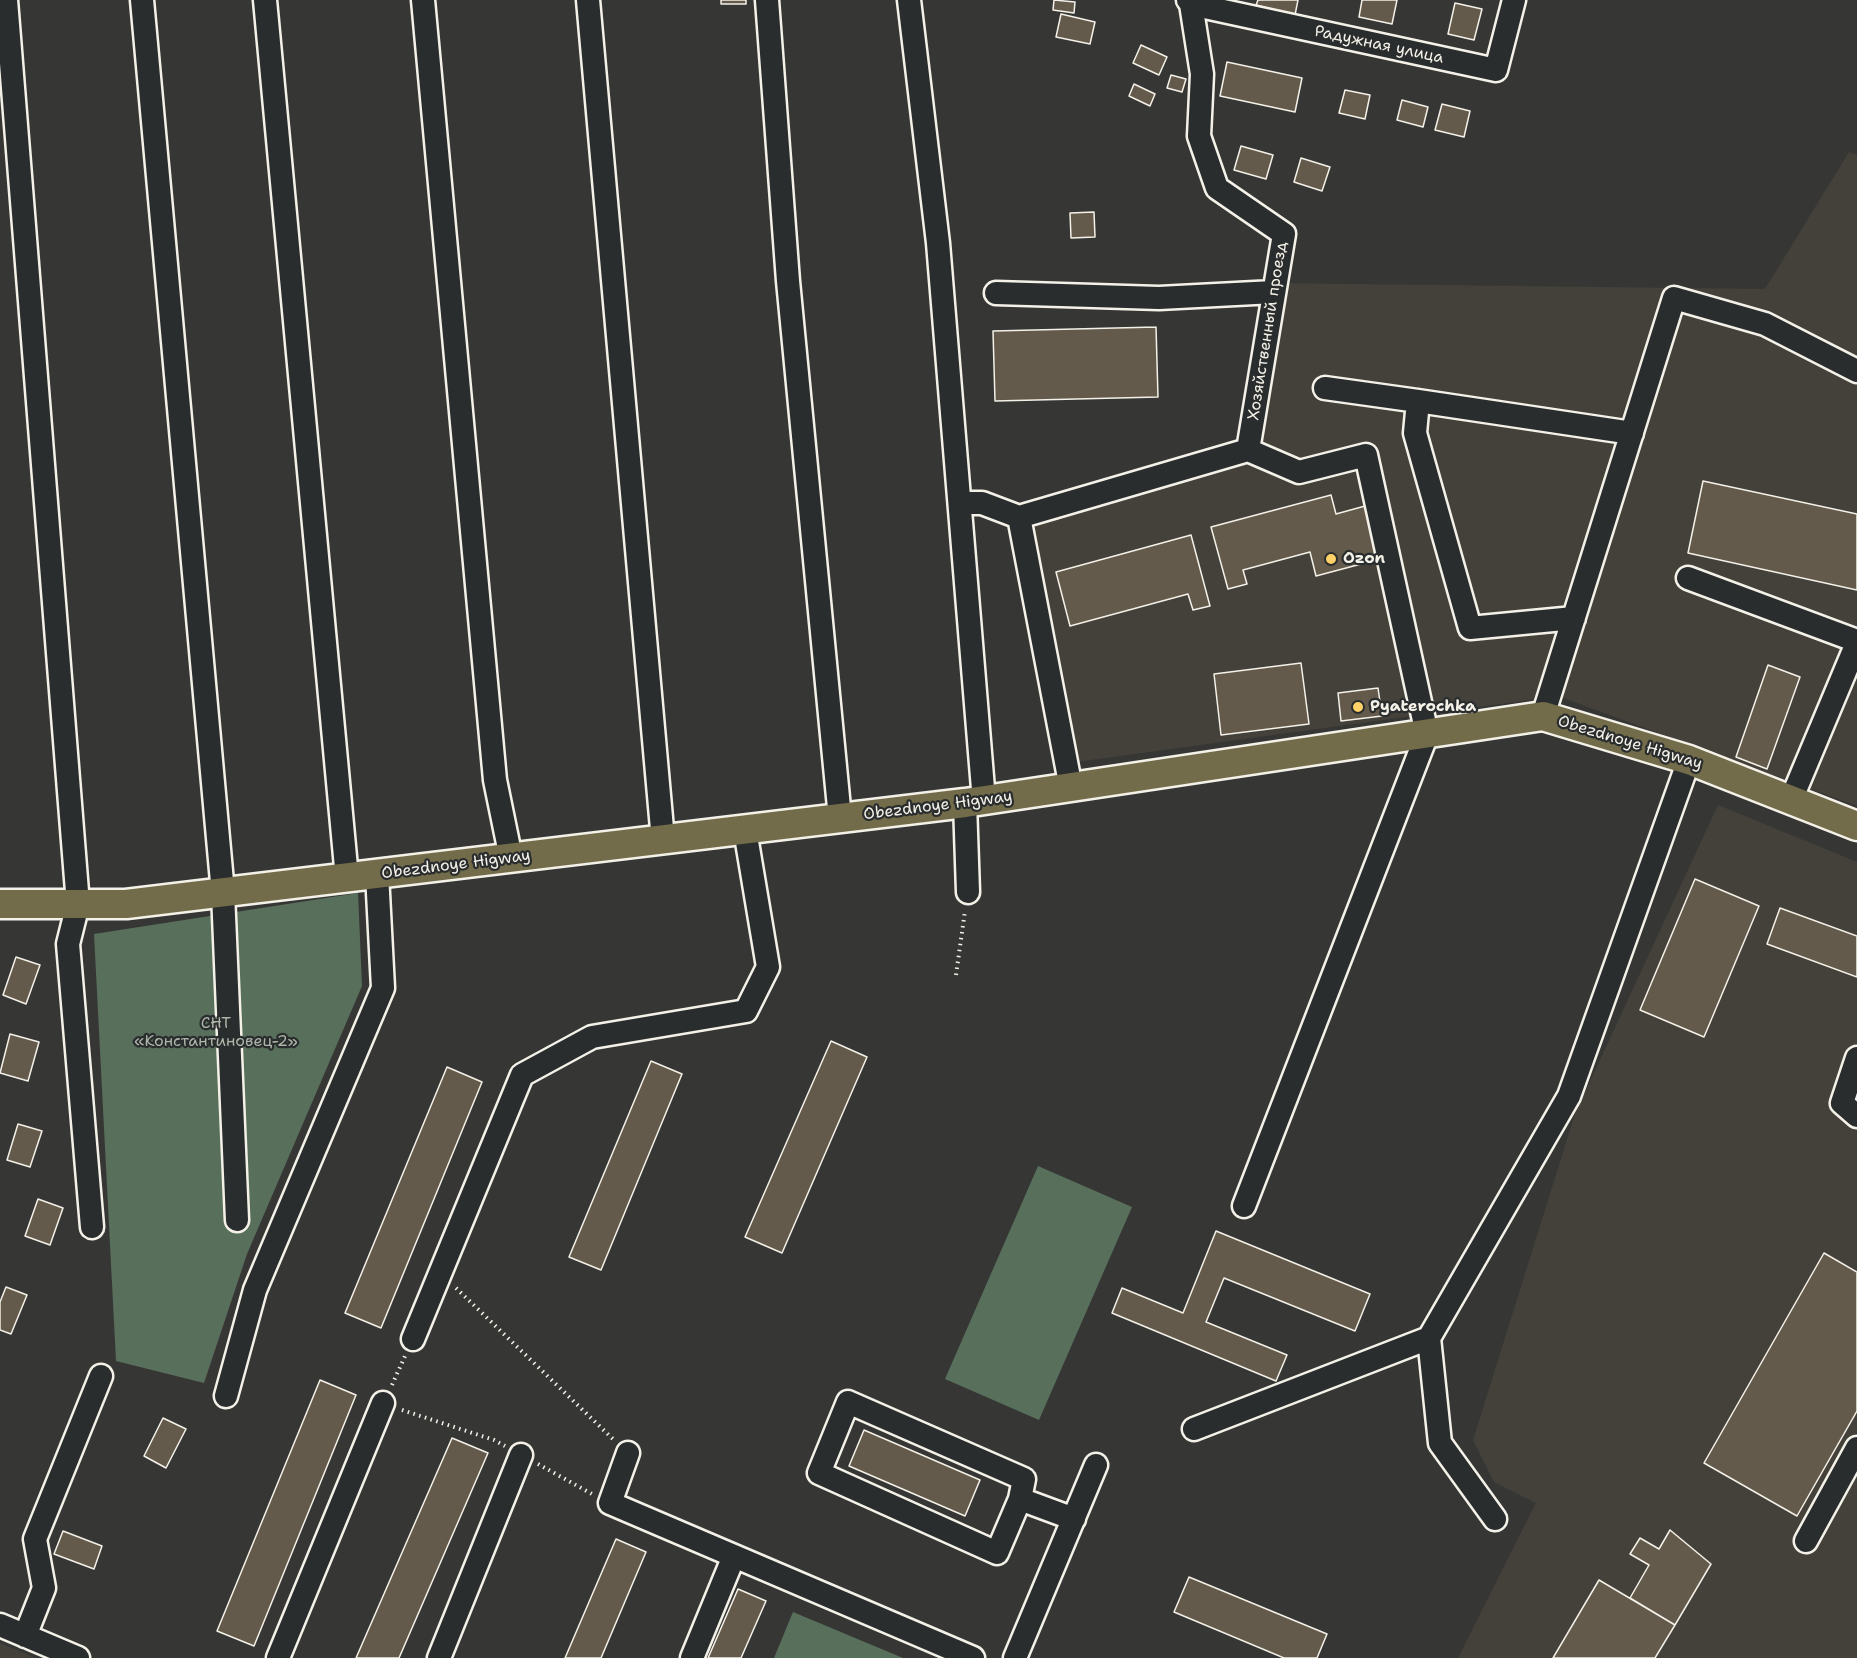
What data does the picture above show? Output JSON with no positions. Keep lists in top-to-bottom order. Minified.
{"streets":{"main road":["Obezdnoye Higway"],"street":["Радужная улица","Хозяйственный проезд"]},"crossings":[["Радужная улица","Хозяйственный проезд"]],"parks":["СНТ «Константиновец-2»"],"places":["Ozon","Pyaterochka"]}
